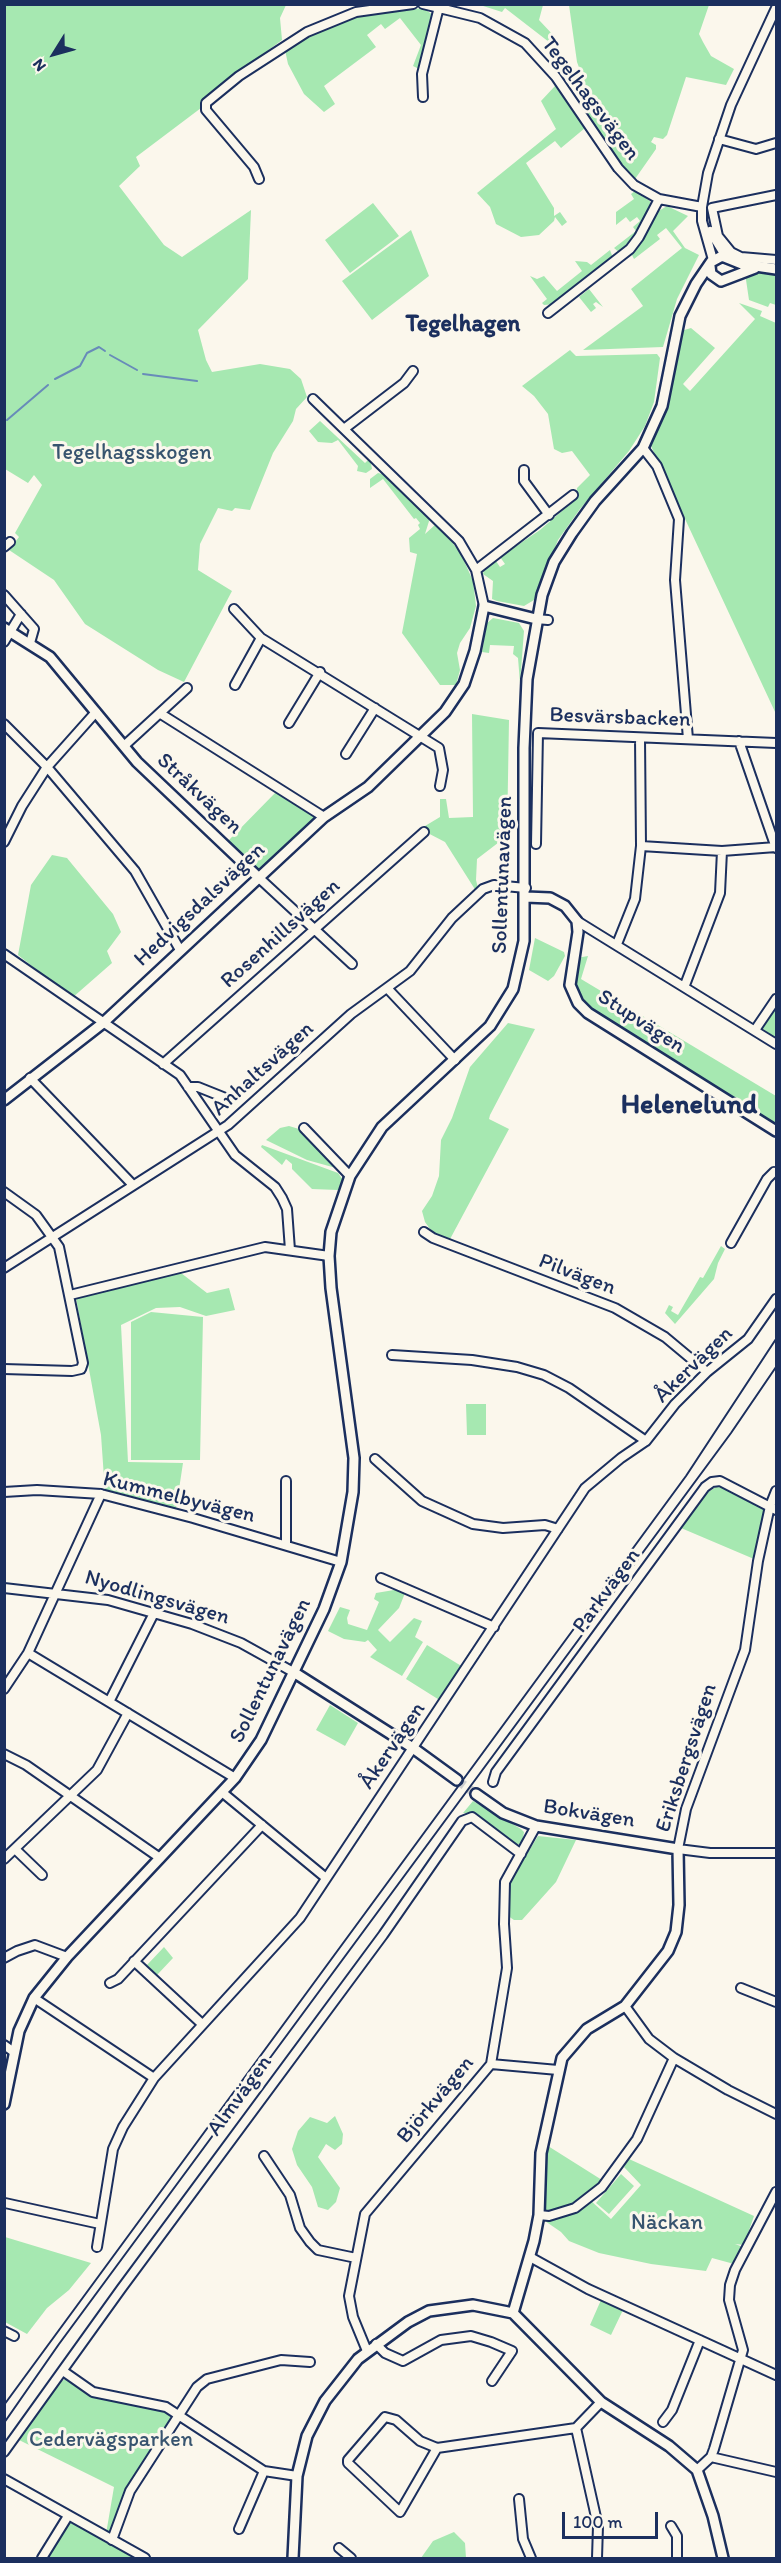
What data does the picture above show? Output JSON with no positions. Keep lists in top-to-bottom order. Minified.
{"streets":{"street":["Tegelhagsvägen","Besvärsbacken","Stråkvägen","Sollentunavägen","Hedvigsdalsvägen","Rosenhillsvägen","Stupvägen","Anhaltsvägen","Pilvägen","Åkervägen","Kummelbyvägen","Parkvägen","Nyodlingsvägen","Eriksbergsvägen","Bokvägen","Almvägen","Björkvägen"]},"crossings":[["Stråkvägen","Hedvigsdalsvägen"],["Stråkvägen","Rosenhillsvägen"],["Sollentunavägen","Anhaltsvägen"],["Sollentunavägen","Kummelbyvägen"],["Sollentunavägen","Nyodlingsvägen"],["Pilvägen","Åkervägen"],["Åkervägen","Nyodlingsvägen"],["Parkvägen","Eriksbergsvägen"],["Eriksbergsvägen","Bokvägen"],["Bokvägen","Björkvägen"],["Almvägen","Björkvägen"]],"districts":["Tegelhagen","Helenelund"],"parks":["Tegelhagsskogen","Näckan","Cedervägsparken"],"scale_bar":"100 m","north":"bottom left"}
